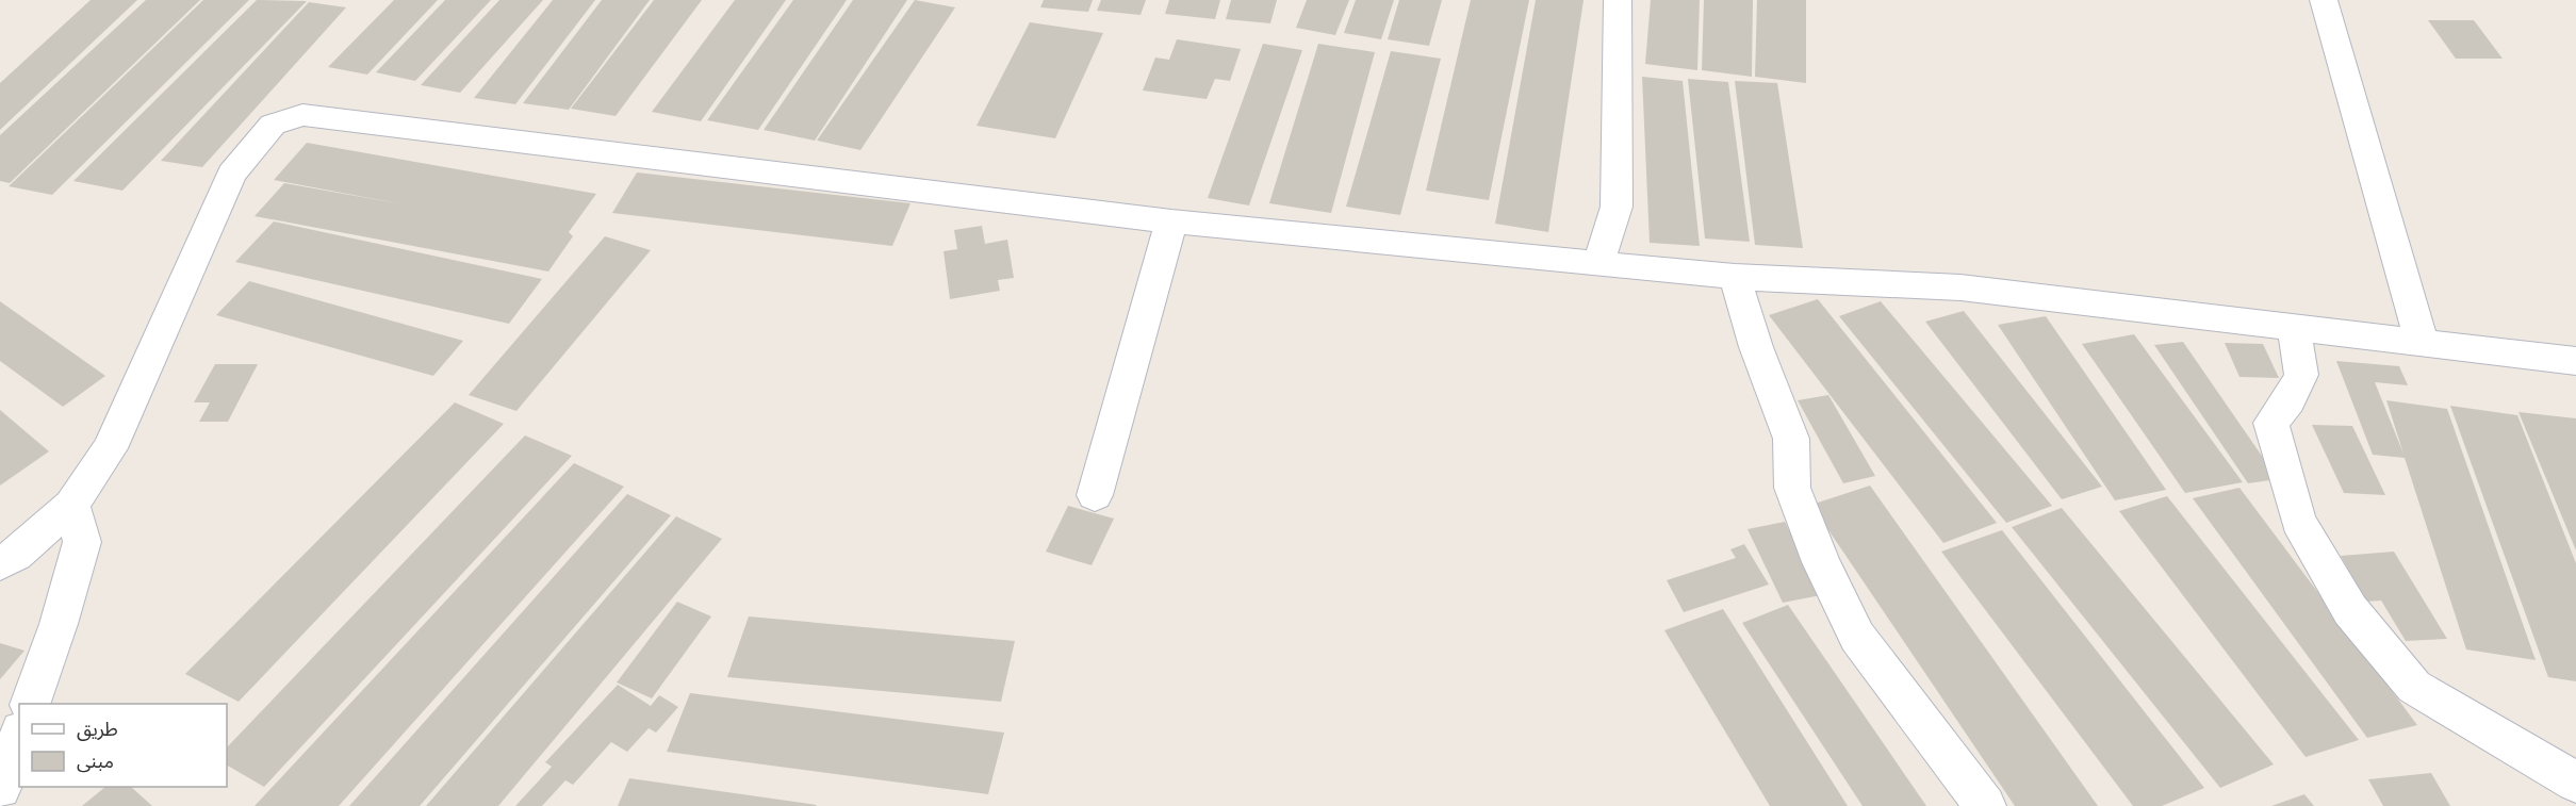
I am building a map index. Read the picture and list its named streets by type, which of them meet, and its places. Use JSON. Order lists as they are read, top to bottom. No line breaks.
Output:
{"legend":["طريق","مبنى"]}
